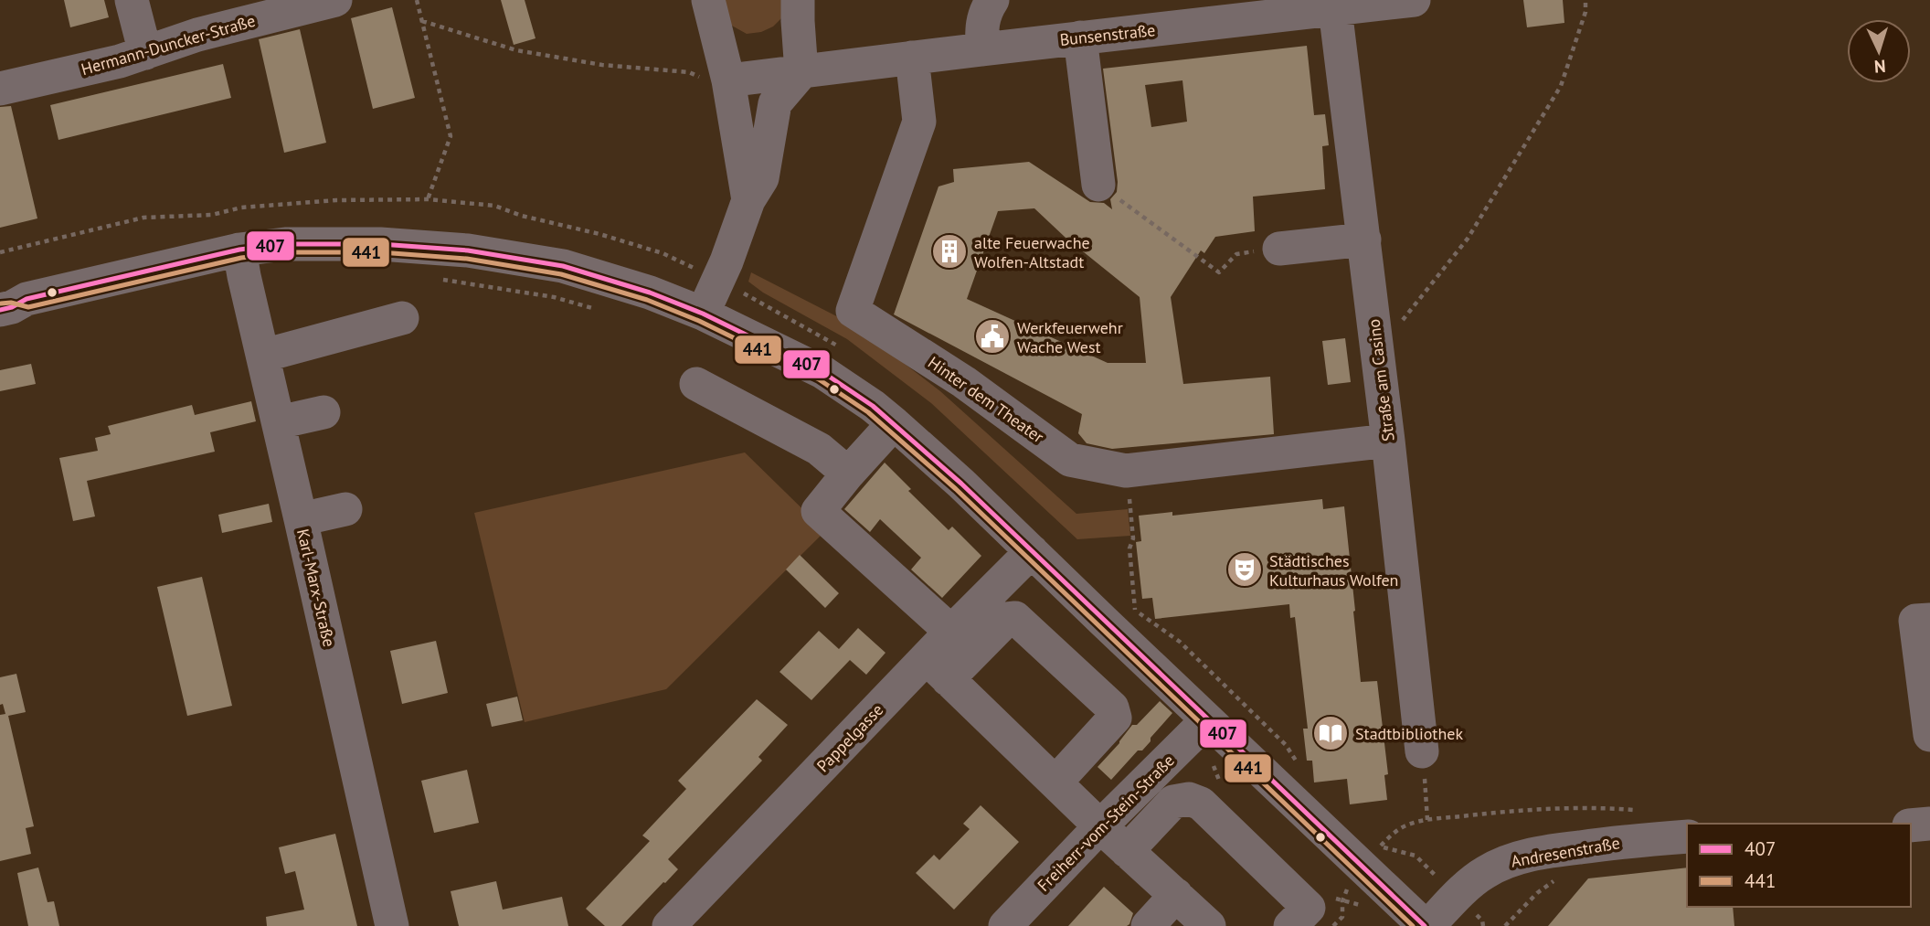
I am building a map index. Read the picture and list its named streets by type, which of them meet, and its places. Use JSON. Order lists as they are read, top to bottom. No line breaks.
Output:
{"streets":{"street":["Bunsenstraße","Hermann-Duncker-Straße","Straße am Casino","Hinter dem Theater","Karl-Marx-Straße","Pappelgasse","Freiherr-vom-Stein-Straße","Andresenstraße"]},"crossings":[["Bunsenstraße","Straße am Casino"],["Bunsenstraße","Hinter dem Theater"],["Straße am Casino","Hinter dem Theater"]],"places":{"building":["alte Feuerwache Wolfen-Altstadt"],"public building":["Werkfeuerwehr Wache West"],"theatre":["Städtisches Kulturhaus Wolfen"],"library":["Stadtbibliothek"]},"lines":["transit line 407","transit line 441"],"legend":["407","441"],"north":"bottom"}
